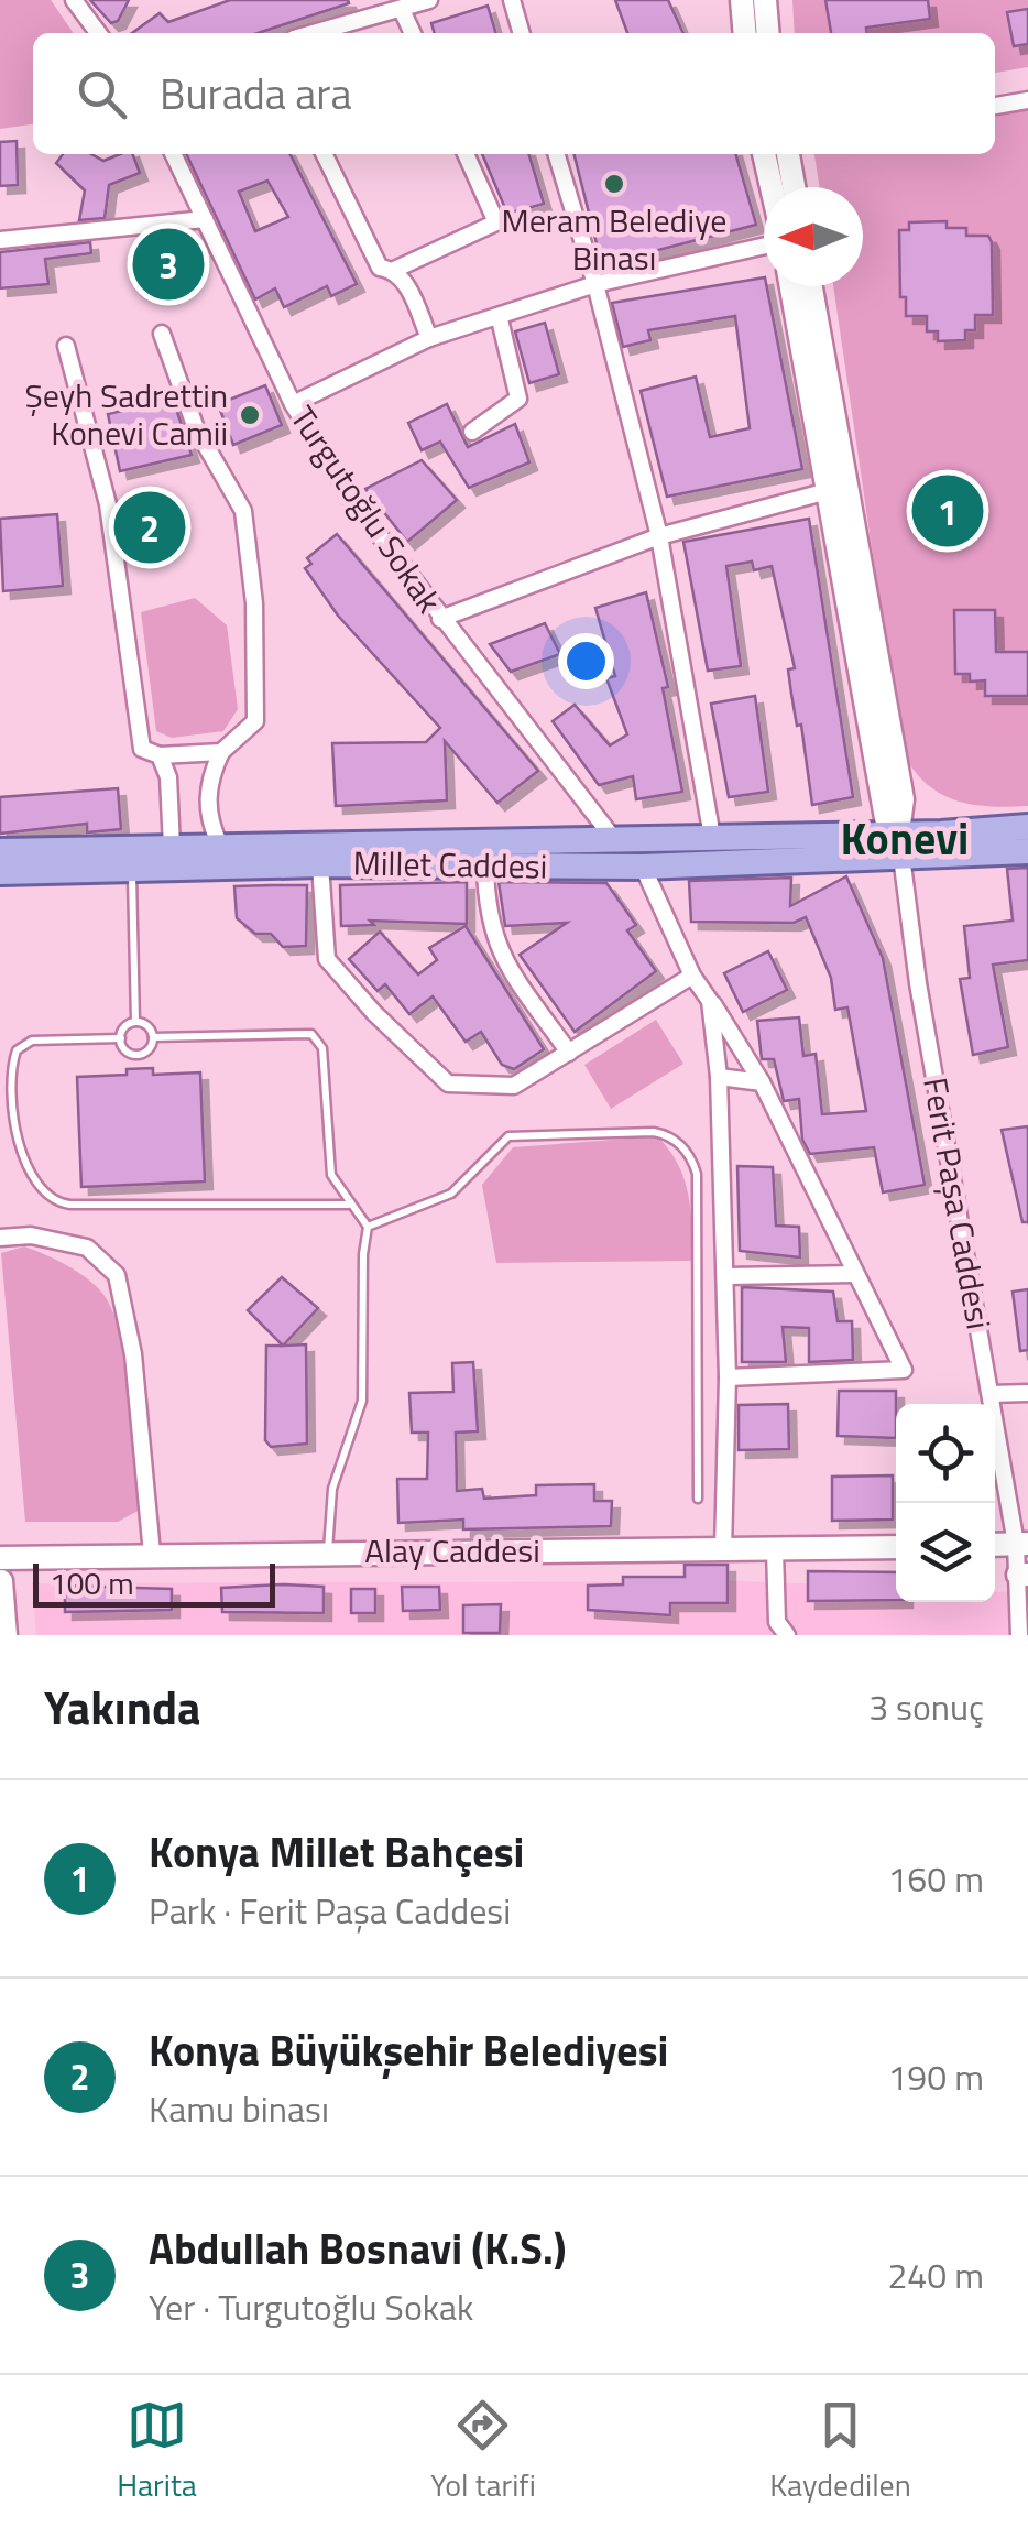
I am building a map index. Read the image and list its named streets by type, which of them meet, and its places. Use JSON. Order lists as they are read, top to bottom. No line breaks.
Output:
{"streets":{"main road":["Millet Caddesi","Ferit Paşa Caddesi","Alay Caddesi"],"street":["Turgutoğlu Sokak"]},"crossings":[["Turgutoğlu Sokak","Millet Caddesi"],["Millet Caddesi","Ferit Paşa Caddesi"]],"districts":["Konevi"],"places":["Meram Belediye Binası","Şeyh Sadrettin Konevi Camii"],"scale_bar":"100 m","north":"left","page":{"search":"Burada ara","pins":["3","1","2"],"scale":"100 m","heading":["Yakında","3 sonuç"],"list":[{"mark":"1","name":"Konya Millet Bahçesi","note":"Park · Ferit Paşa Caddesi","value":"160 m"},{"mark":"2","name":"Konya Büyükşehir Belediyesi","note":"Kamu binası","value":"190 m"},{"mark":"3","name":"Abdullah Bosnavi (K.S.)","note":"Yer · Turgutoğlu Sokak","value":"240 m"}],"nav":["Harita","Yol tarifi","Kaydedilen"]}}
